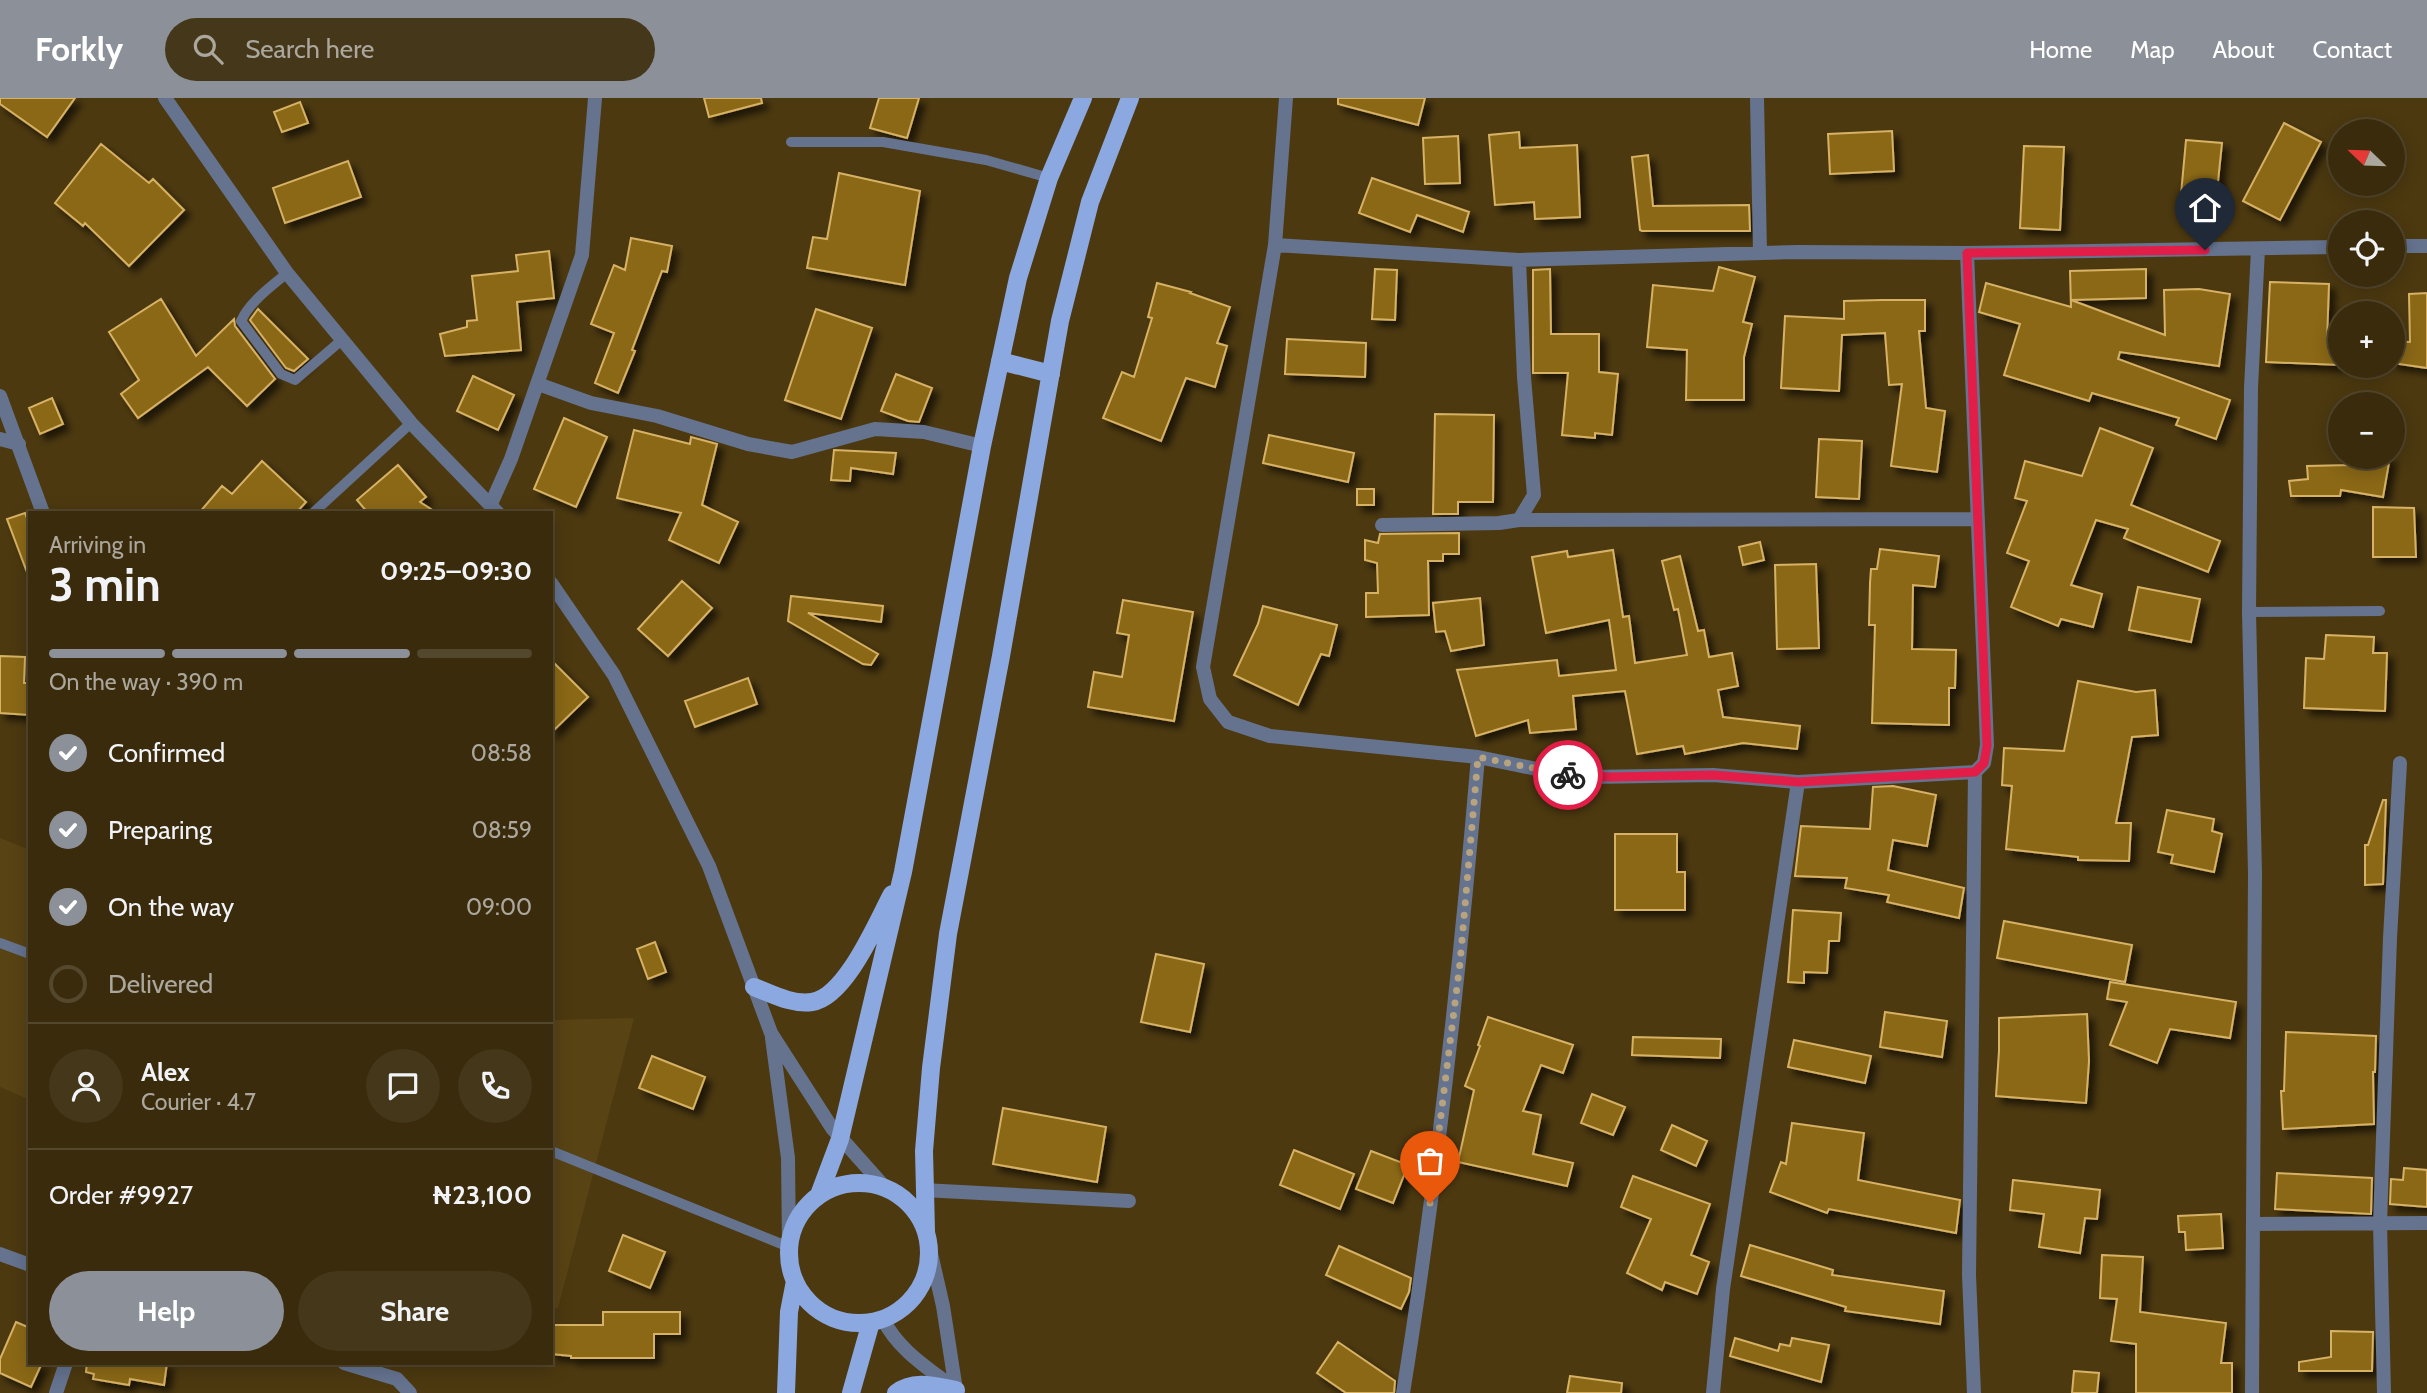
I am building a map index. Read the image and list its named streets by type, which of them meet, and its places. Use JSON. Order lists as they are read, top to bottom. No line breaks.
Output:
{"north":"top left","page":{"header":"Forkly","search":"Search here","nav":["Home","Map","About","Contact"],"map_buttons":["+","−"],"heading":["3 min","Arriving in","09:25–09:30"],"panel":["Alex","Courier · 4.7","Order #9927","₦23,100"],"bar":"On the way · 390 m","list":[["Confirmed","08:58"],["Preparing","08:59"],["On the way","09:00"],"Delivered"],"buttons":["Help","Share"]}}
